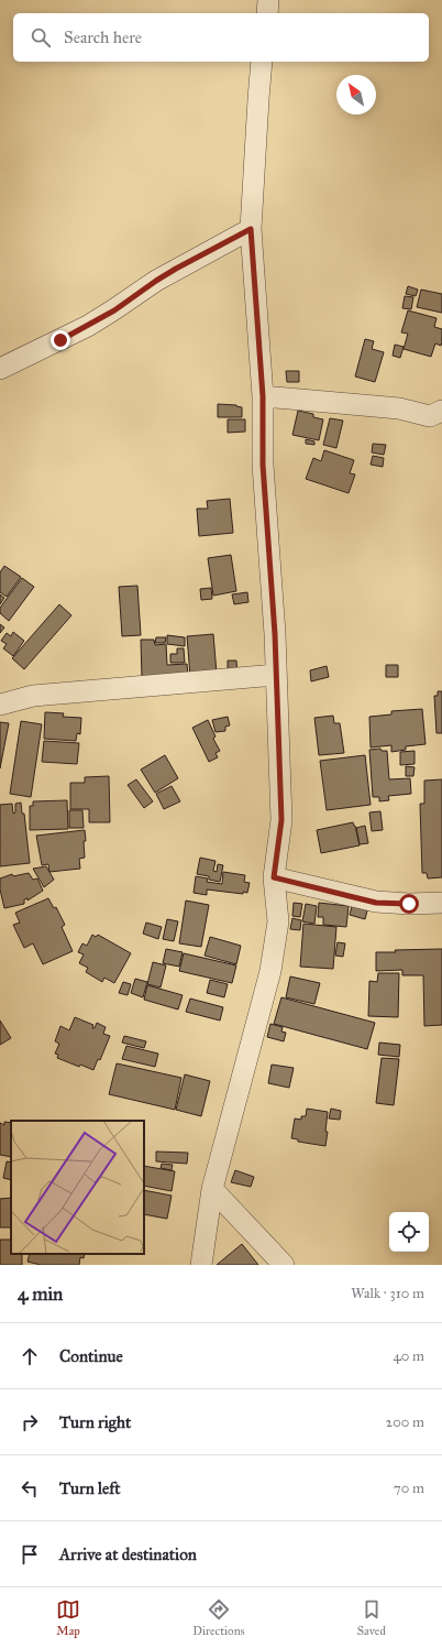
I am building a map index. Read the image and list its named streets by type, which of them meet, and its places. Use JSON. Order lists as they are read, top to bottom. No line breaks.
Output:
{"north":"top left","page":{"search":"Search here","heading":["4 min","Walk · 310 m"],"list":[["Continue","40 m"],["Turn right","200 m"],["Turn left","70 m"],"Arrive at destination"],"nav":["Map","Directions","Saved"]}}
